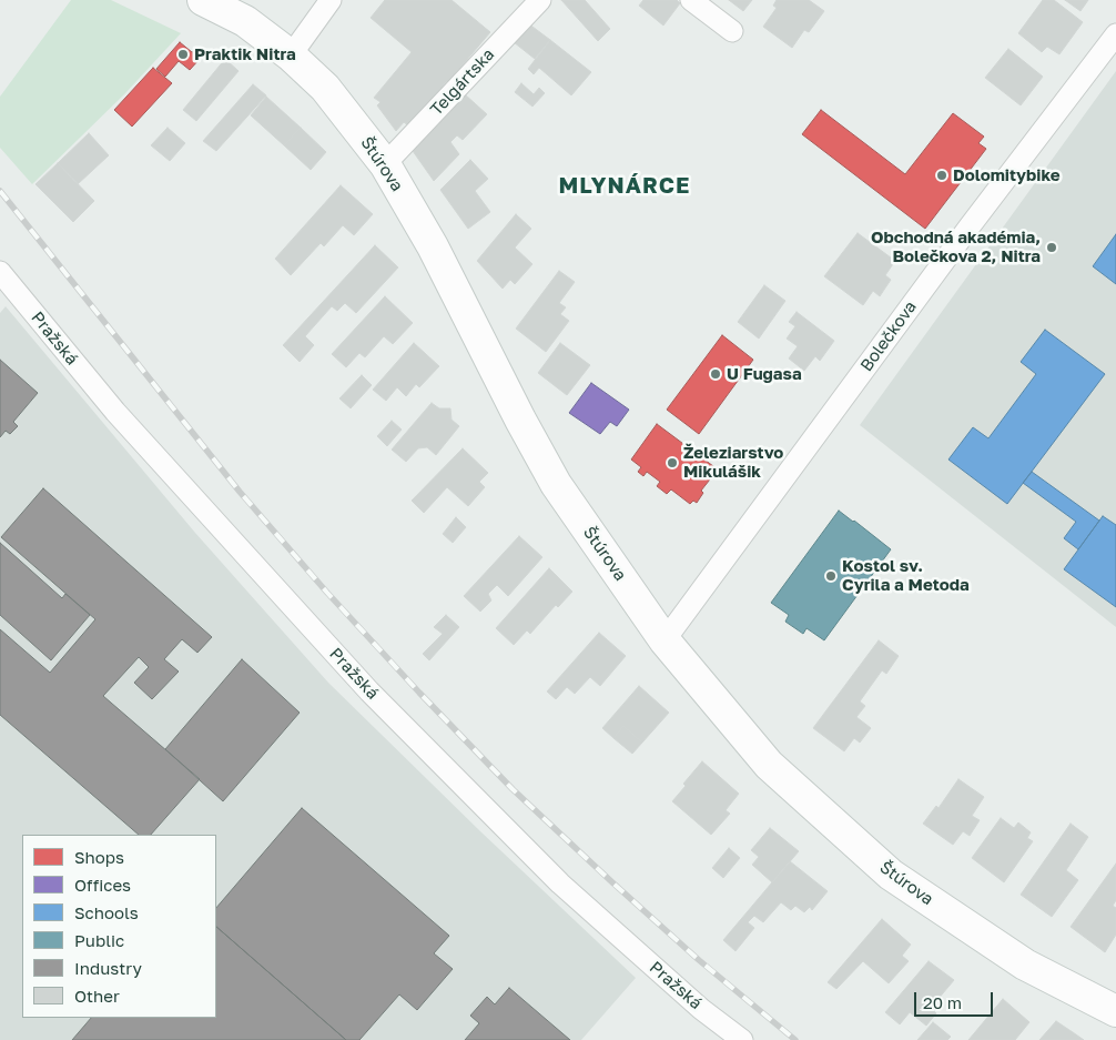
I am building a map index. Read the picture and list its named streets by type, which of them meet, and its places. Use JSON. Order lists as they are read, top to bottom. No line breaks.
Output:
{"streets":{"street":["Telgártska","Štúrova","Bolečkova","Pražská"]},"crossings":[["Telgártska","Štúrova"],["Štúrova","Bolečkova"]],"districts":["MLYNÁRCE"],"places":["Praktik Nitra","Dolomitybike","Obchodná akadémia, Bolečkova 2, Nitra","U Fugasa","Železiarstvo Mikulášik","Kostol sv. Cyrila a Metoda"],"legend":["Shops","Offices","Schools","Public","Industry","Other"],"scale_bar":"20 m"}
